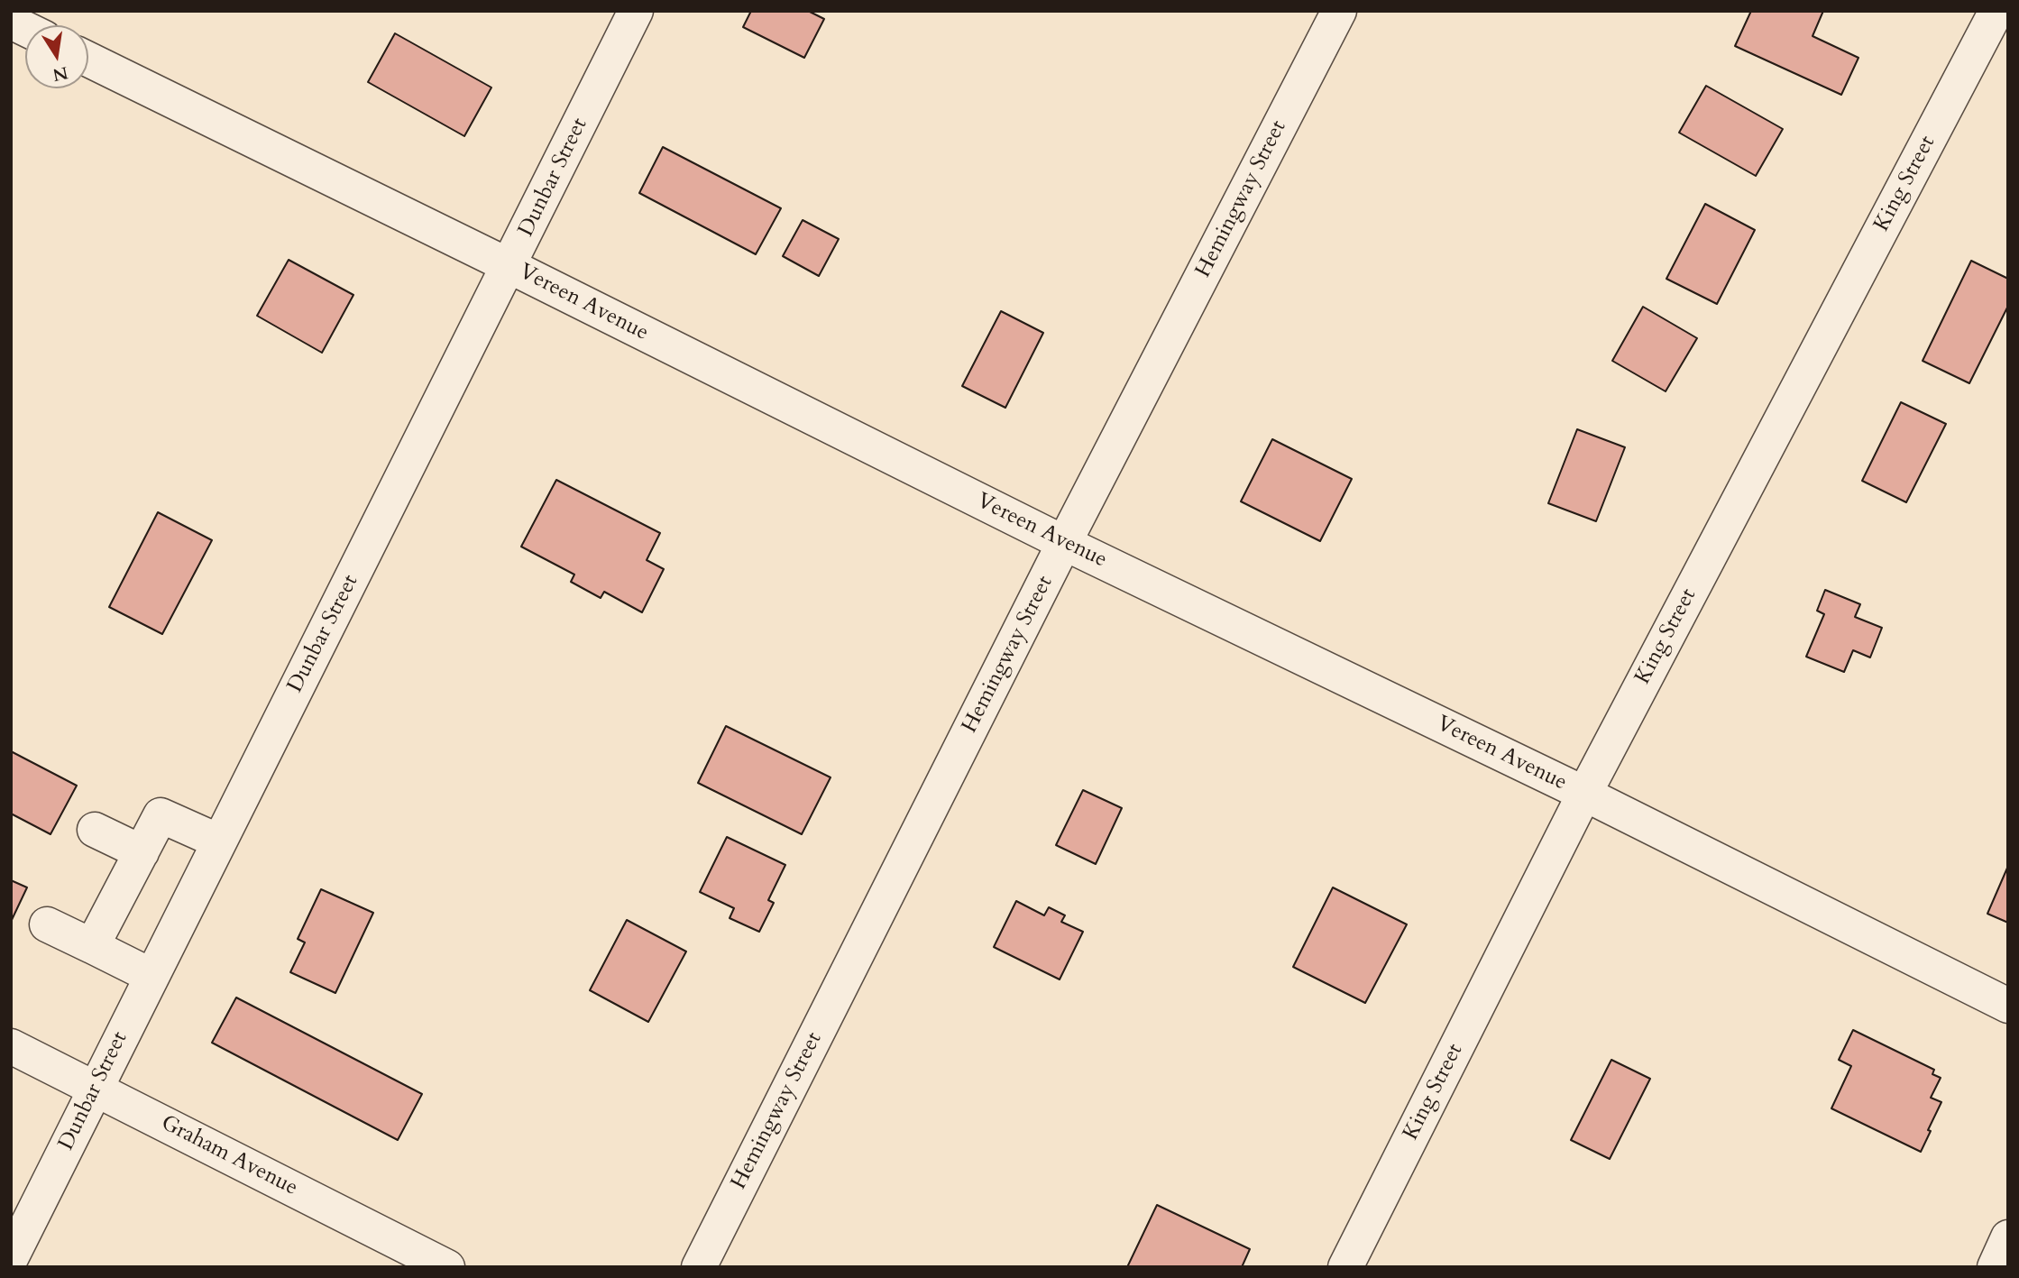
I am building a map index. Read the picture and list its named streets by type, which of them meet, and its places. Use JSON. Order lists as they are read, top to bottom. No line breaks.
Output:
{"streets":{"street":["Dunbar Street","King Street","Hemingway Street","Vereen Avenue","Graham Avenue"]},"crossings":[["Dunbar Street","Vereen Avenue"],["Dunbar Street","Graham Avenue"],["King Street","Vereen Avenue"],["Hemingway Street","Vereen Avenue"]],"north":"bottom"}
